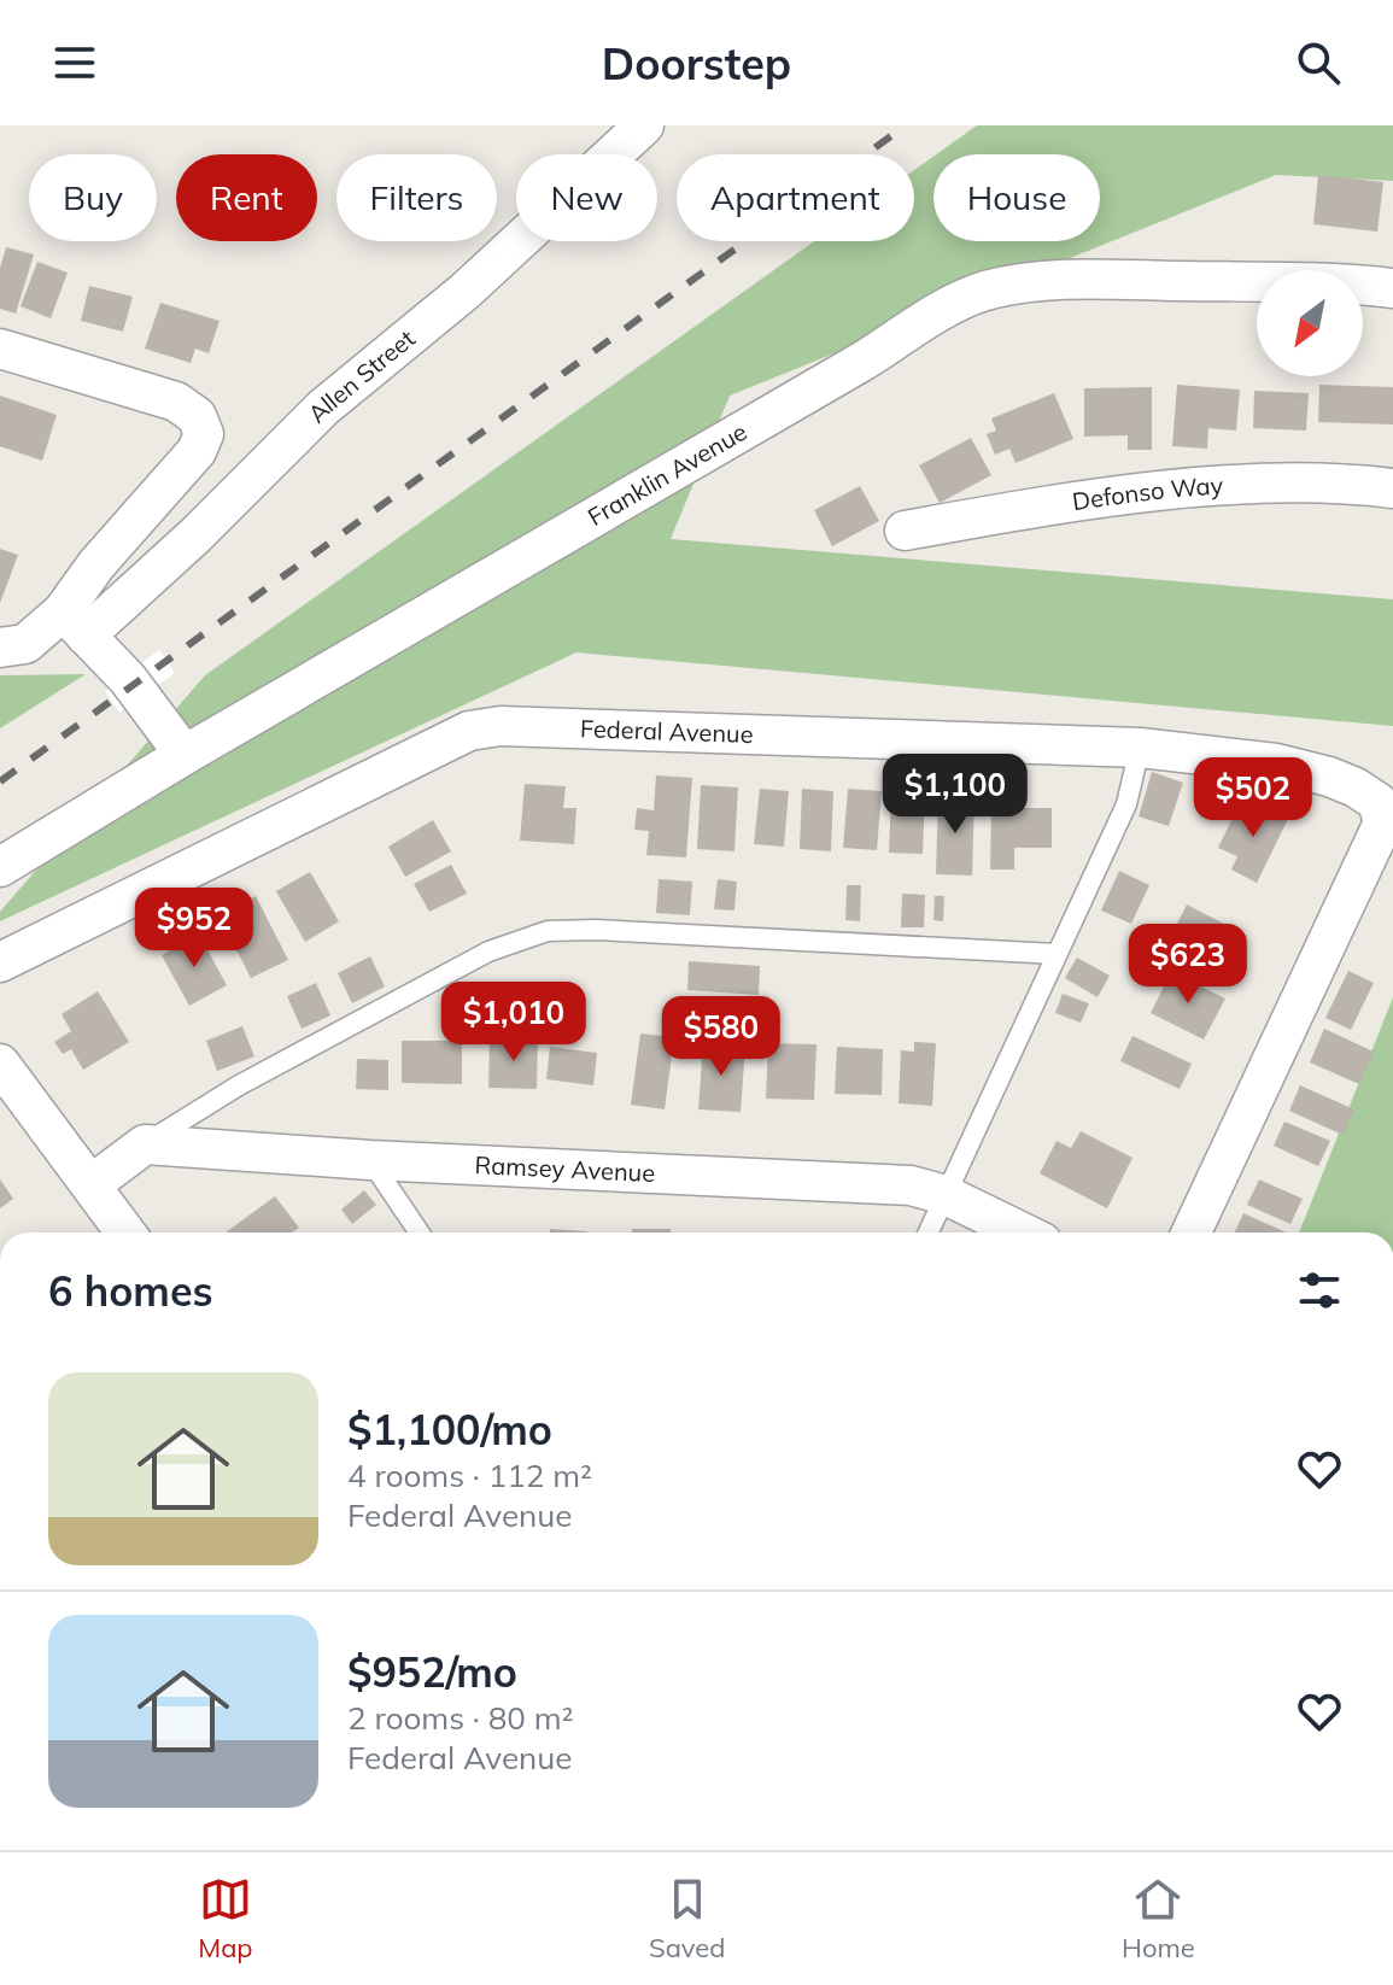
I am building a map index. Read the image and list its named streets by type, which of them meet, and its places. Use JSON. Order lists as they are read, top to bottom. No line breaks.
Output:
{"streets":{"street":["Allen Street","Franklin Avenue","Defonso Way","Federal Avenue","Ramsey Avenue"]},"north":"bottom left","page":{"header":"Doorstep","chip":["Buy","Rent","Filters","New","Apartment","House"],"price":["$1,100","$502","$952","$623","$1,010","$580"],"heading":"6 homes","list":[{"name":"$1,100/mo","note":"4 rooms · 112 m² · Federal Avenue"},{"name":"$952/mo","note":"2 rooms · 80 m² · Federal Avenue"}],"tabs":["Map","Saved","Home"]}}
